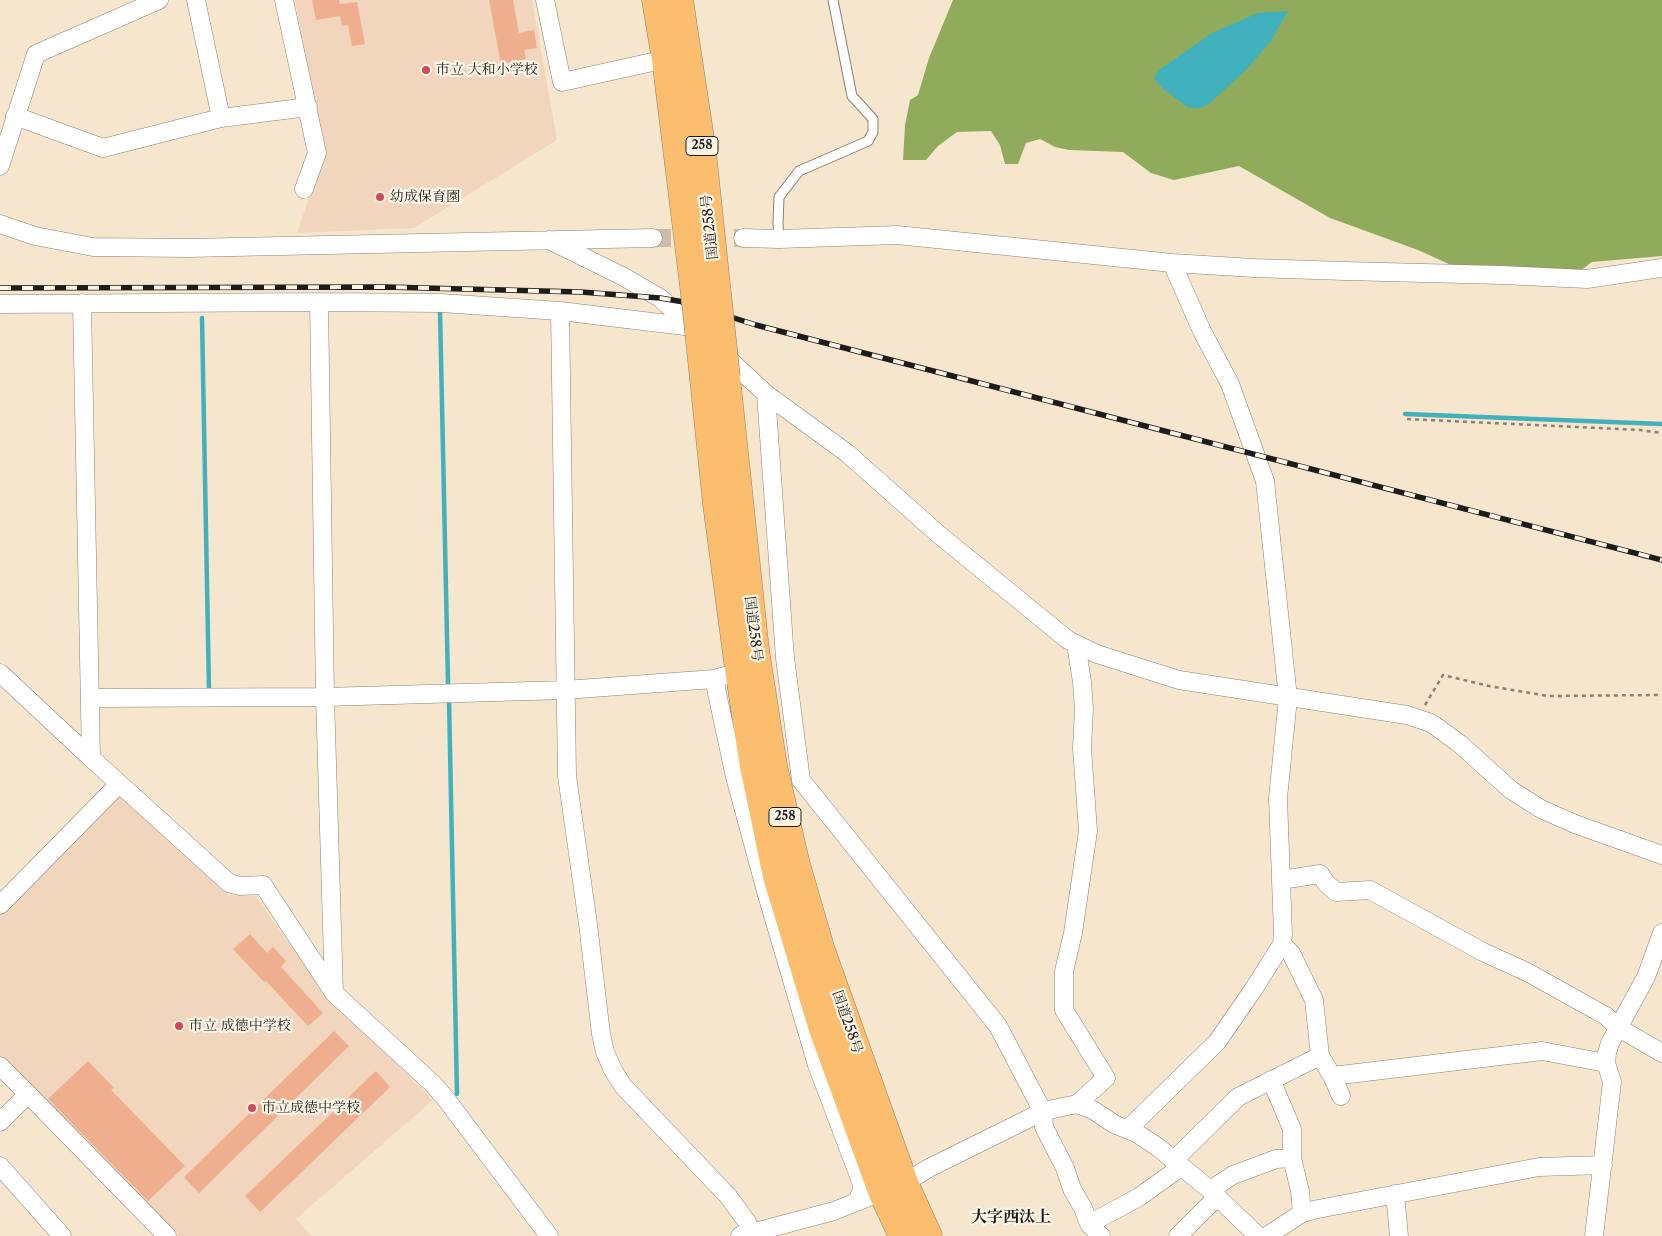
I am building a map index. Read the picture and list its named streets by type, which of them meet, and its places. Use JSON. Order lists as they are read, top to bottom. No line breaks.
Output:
{"streets":{"highway":["258","国道258号"]},"districts":["大字西汰上"],"places":["市立 大和小学校","幼成保育園","市立 成徳中学校","市立成徳中学校"]}
